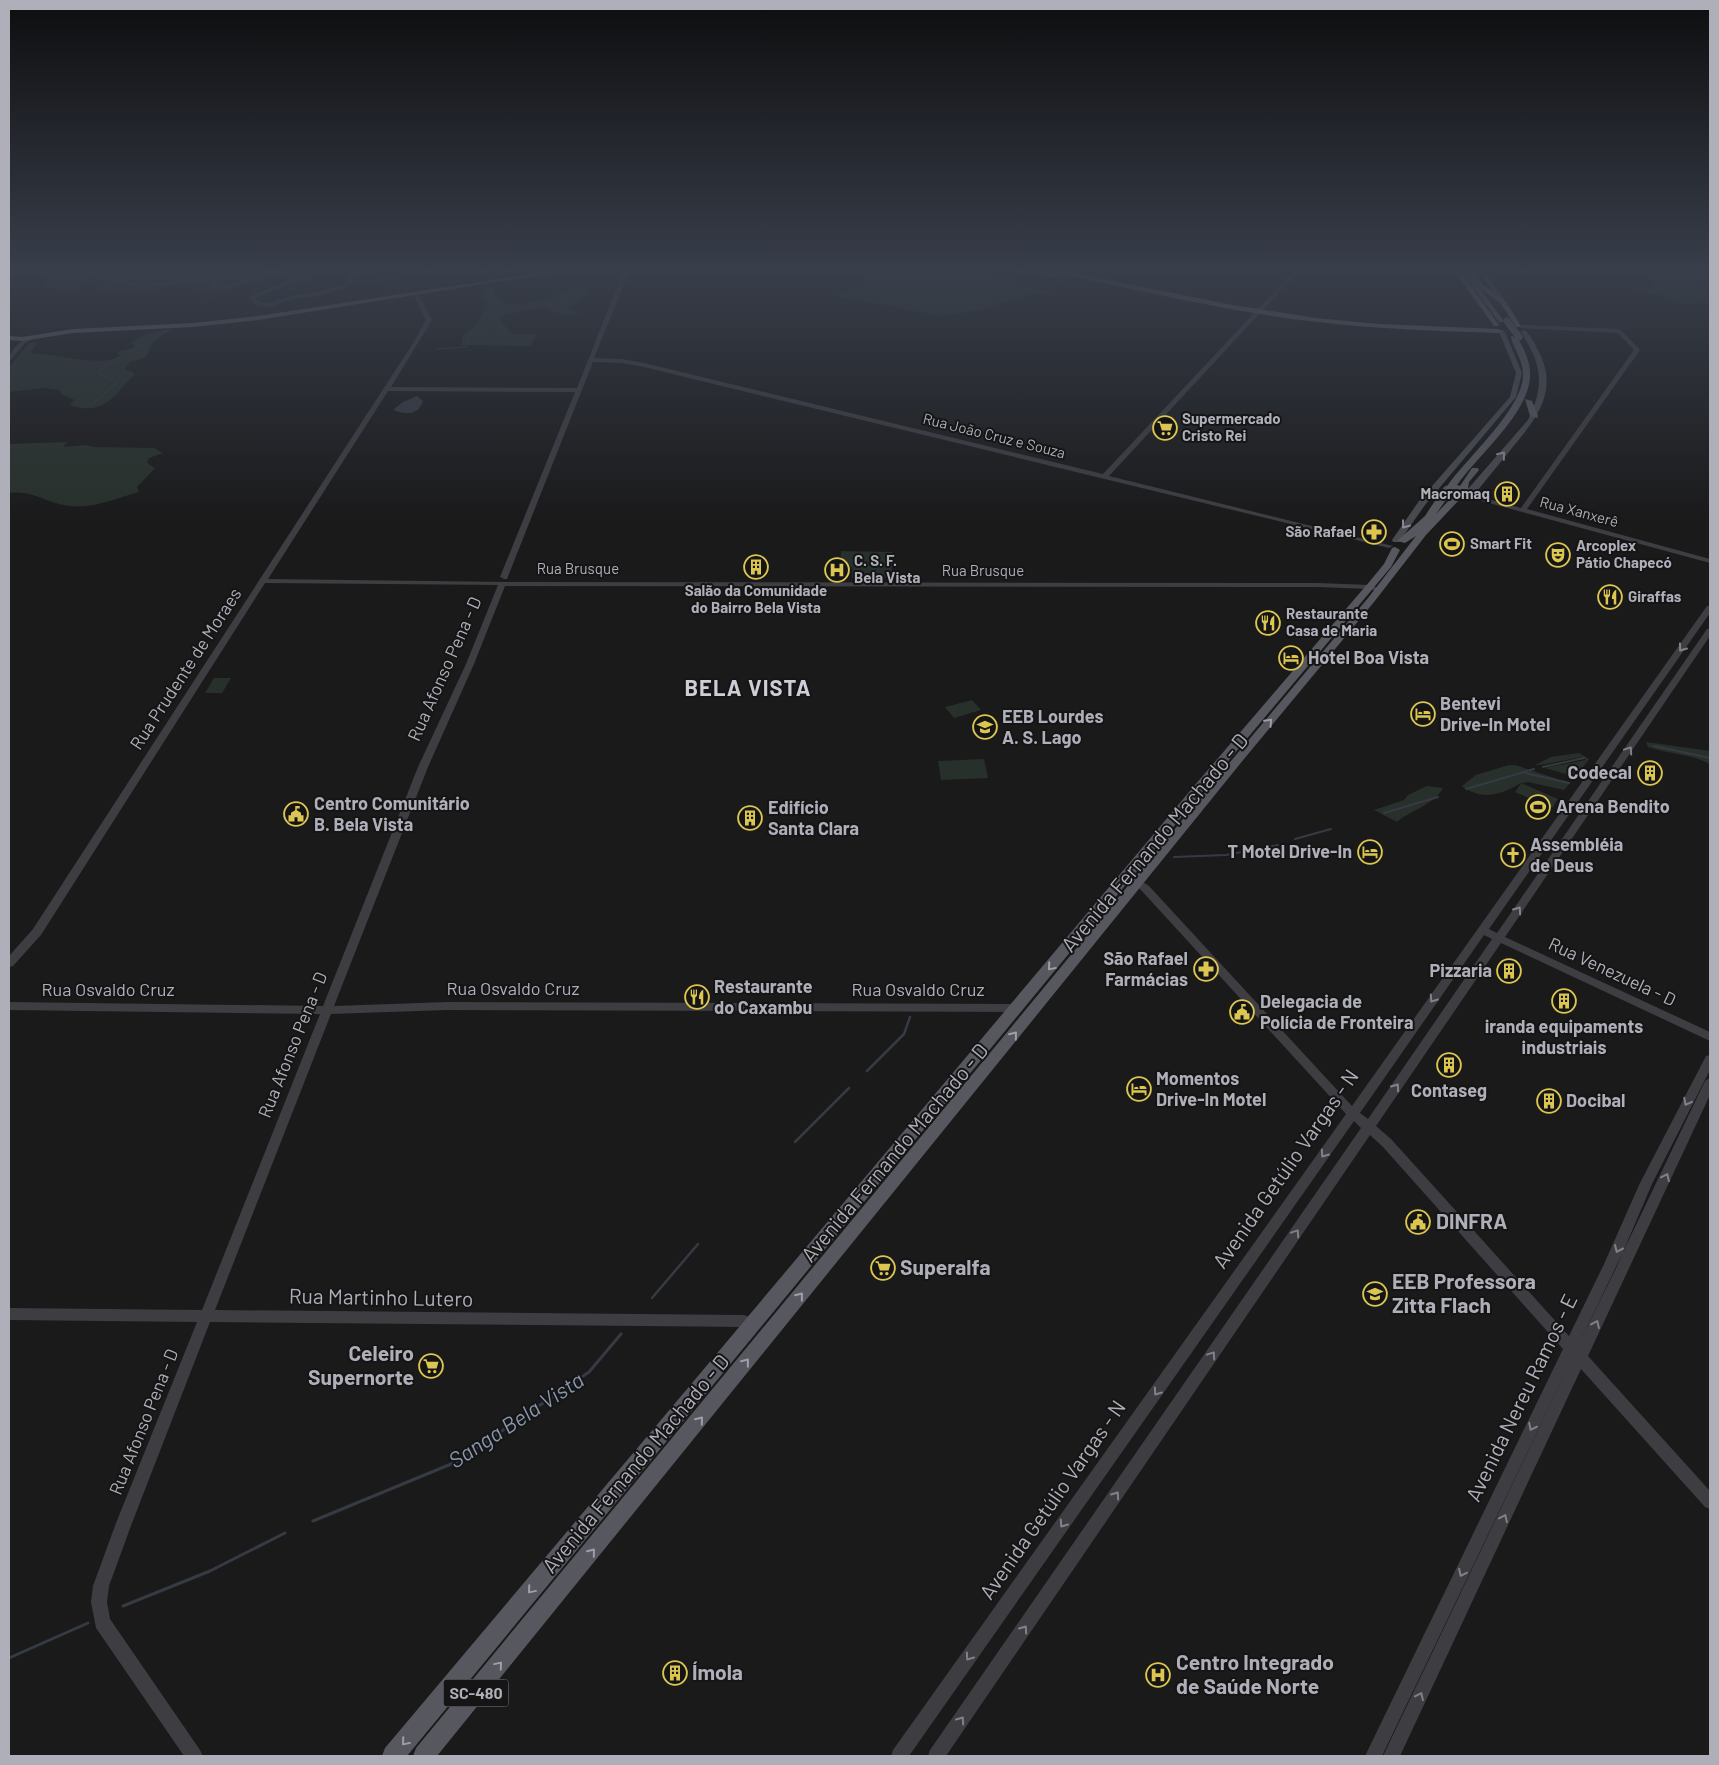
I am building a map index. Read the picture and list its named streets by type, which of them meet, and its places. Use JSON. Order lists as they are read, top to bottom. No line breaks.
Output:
{"streets":{"main road":["Avenida Fernando Machado - D","SC-480"],"street":["Rua João Cruz e Souza","Rua Xanxerê","Rua Brusque","Rua Prudente de Moraes","Rua Afonso Pena - D","Rua Venezuela - D","Rua Osvaldo Cruz","Avenida Getúlio Vargas - N","Rua Martinho Lutero","Avenida Nereu Ramos - E"]},"crossings":[["Rua João Cruz e Souza","Rua Afonso Pena - D"],["Rua João Cruz e Souza","Avenida Fernando Machado - D"],["Rua Xanxerê","Avenida Fernando Machado - D"],["Rua Brusque","Rua Prudente de Moraes"],["Rua Brusque","Rua Afonso Pena - D"],["Rua Brusque","Avenida Fernando Machado - D"],["Rua Afonso Pena - D","Rua Osvaldo Cruz"],["Rua Afonso Pena - D","Rua Martinho Lutero"],["Avenida Fernando Machado - D","Rua Osvaldo Cruz"],["Avenida Fernando Machado - D","Rua Martinho Lutero"],["Rua Venezuela - D","Avenida Getúlio Vargas - N"]],"districts":["BELA VISTA"],"water":["Sanga Bela Vista"],"places":{"supermarket":["Supermercado Cristo Rei","Superalfa","Celeiro Supernorte"],"building":["Macromaq","Salão da Comunidade do Bairro Bela Vista","Codecal","Edifício Santa Clara","Pizzaria","iranda equipaments industriais","Contaseg","Docibal","Ímola"],"pharmacy":["São Rafael","São Rafael Farmácias"],"sports":["Smart Fit","Arena Bendito"],"theatre":["Arcoplex Pátio Chapecó"],"hospital":["C. S. F. Bela Vista","Centro Integrado de Saúde Norte"],"restaurant":["Giraffas","Restaurante Casa de Maria","Restaurante do Caxambu"],"hotel":["Hotel Boa Vista","Bentevi Drive-In Motel","T Motel Drive-In","Momentos Drive-In Motel"],"school or university":["EEB Lourdes A. S. Lago","EEB Professora Zitta Flach"],"public building":["Centro Comunitário B. Bela Vista","Delegacia de Polícia de Fronteira","DINFRA"],"church":["Assembléia de Deus"]}}
